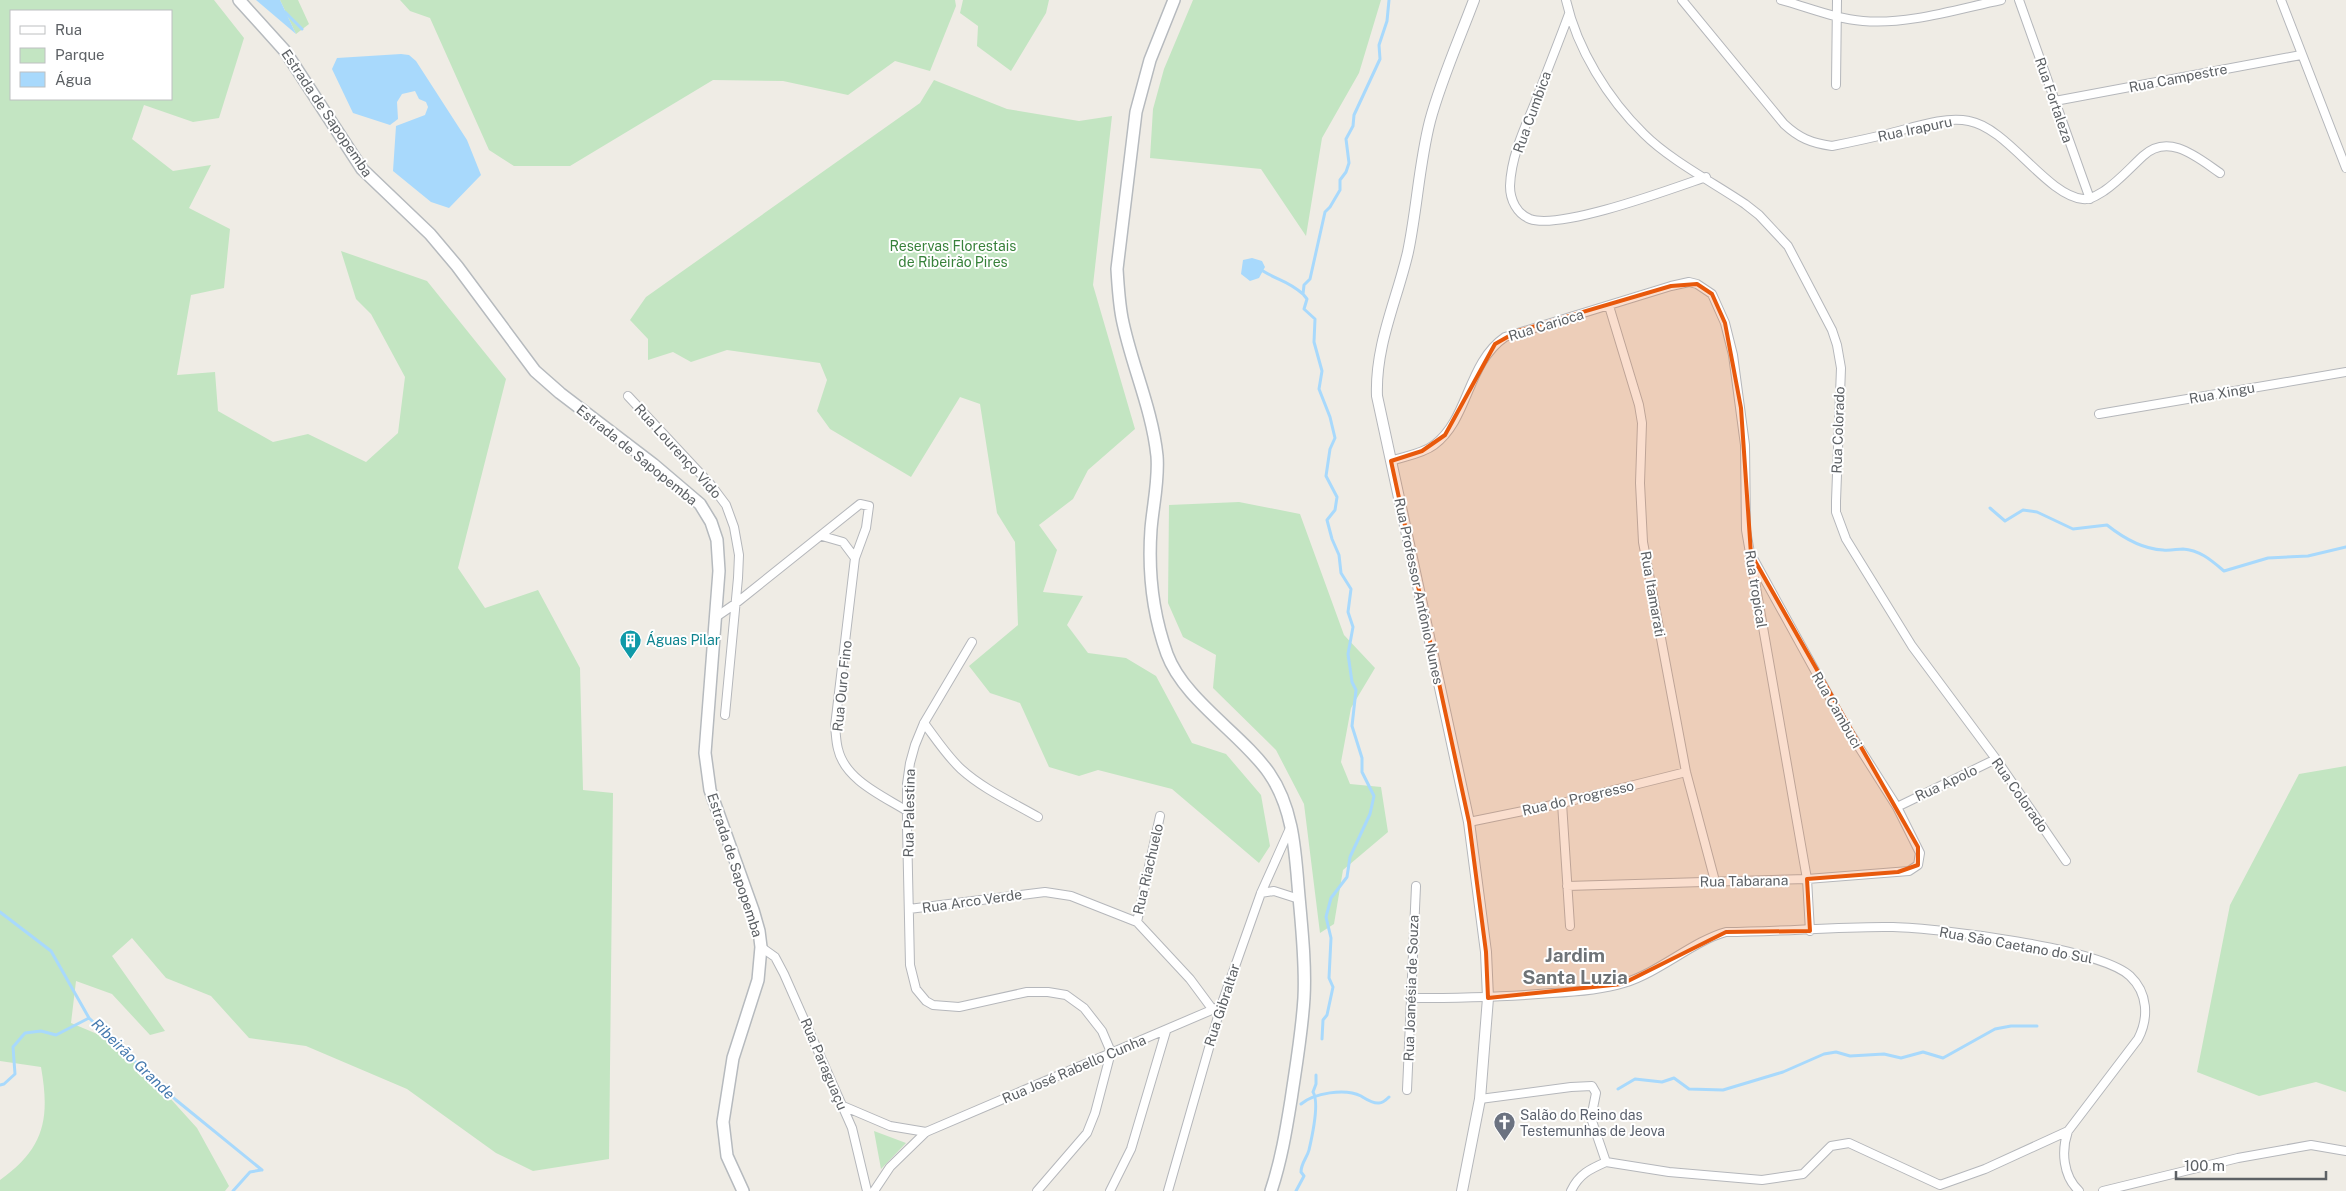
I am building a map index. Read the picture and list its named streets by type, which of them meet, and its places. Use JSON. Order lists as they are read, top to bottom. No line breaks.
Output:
{"streets":{"main road":["Estrada de Sapopemba"],"street":["Rua Campestre","Rua Fortaleza","Rua Cumbica","Rua Irapuru","Rua Carioca","Rua Xingu","Rua Colorado","Rua Lourenço Vido","Rua tropical","Rua Professor Antônio Nunes","Rua Itamarati","Rua Ouro Fino","Rua Cambuci","Rua Apolo","Rua do Progresso","Rua Palestina","Rua Riachuelo","Rua Tabarana","Rua Arco Verde","Rua São Caetano do Sul","Rua Joanésia de Souza","Rua Gibraltar","Rua Paraguaçu","Rua José Rabello Cunha"]},"crossings":[["Rua Campestre","Rua Fortaleza"],["Rua Fortaleza","Rua Irapuru"],["Rua Cumbica","Rua Colorado"],["Estrada de Sapopemba","Rua Ouro Fino"],["Estrada de Sapopemba","Rua Paraguaçu"],["Rua Carioca","Rua tropical"],["Rua Carioca","Rua Professor Antônio Nunes"],["Rua Carioca","Rua Itamarati"],["Rua Colorado","Rua Apolo"],["Rua Lourenço Vido","Rua Ouro Fino"],["Rua tropical","Rua Cambuci"],["Rua tropical","Rua Tabarana"],["Rua tropical","Rua São Caetano do Sul"],["Rua Professor Antônio Nunes","Rua do Progresso"],["Rua Professor Antônio Nunes","Rua São Caetano do Sul"],["Rua Itamarati","Rua do Progresso"],["Rua Itamarati","Rua Tabarana"],["Rua Ouro Fino","Rua Palestina"],["Rua Cambuci","Rua Apolo"],["Rua Cambuci","Rua Tabarana"],["Rua Palestina","Rua Arco Verde"],["Rua Riachuelo","Rua Arco Verde"],["Rua Arco Verde","Rua Gibraltar"],["Rua Arco Verde","Rua José Rabello Cunha"],["Rua São Caetano do Sul","Rua Joanésia de Souza"],["Rua Gibraltar","Rua José Rabello Cunha"]],"districts":["Jardim Santa Luzia"],"water":["Ribeirão Grande"],"parks":["Reservas Florestais de Ribeirão Pires"],"places":{"building":["Águas Pilar"],"church":["Salão do Reino das Testemunhas de Jeova"]},"legend":["Rua","Parque","Água"],"scale_bar":"100 m"}
